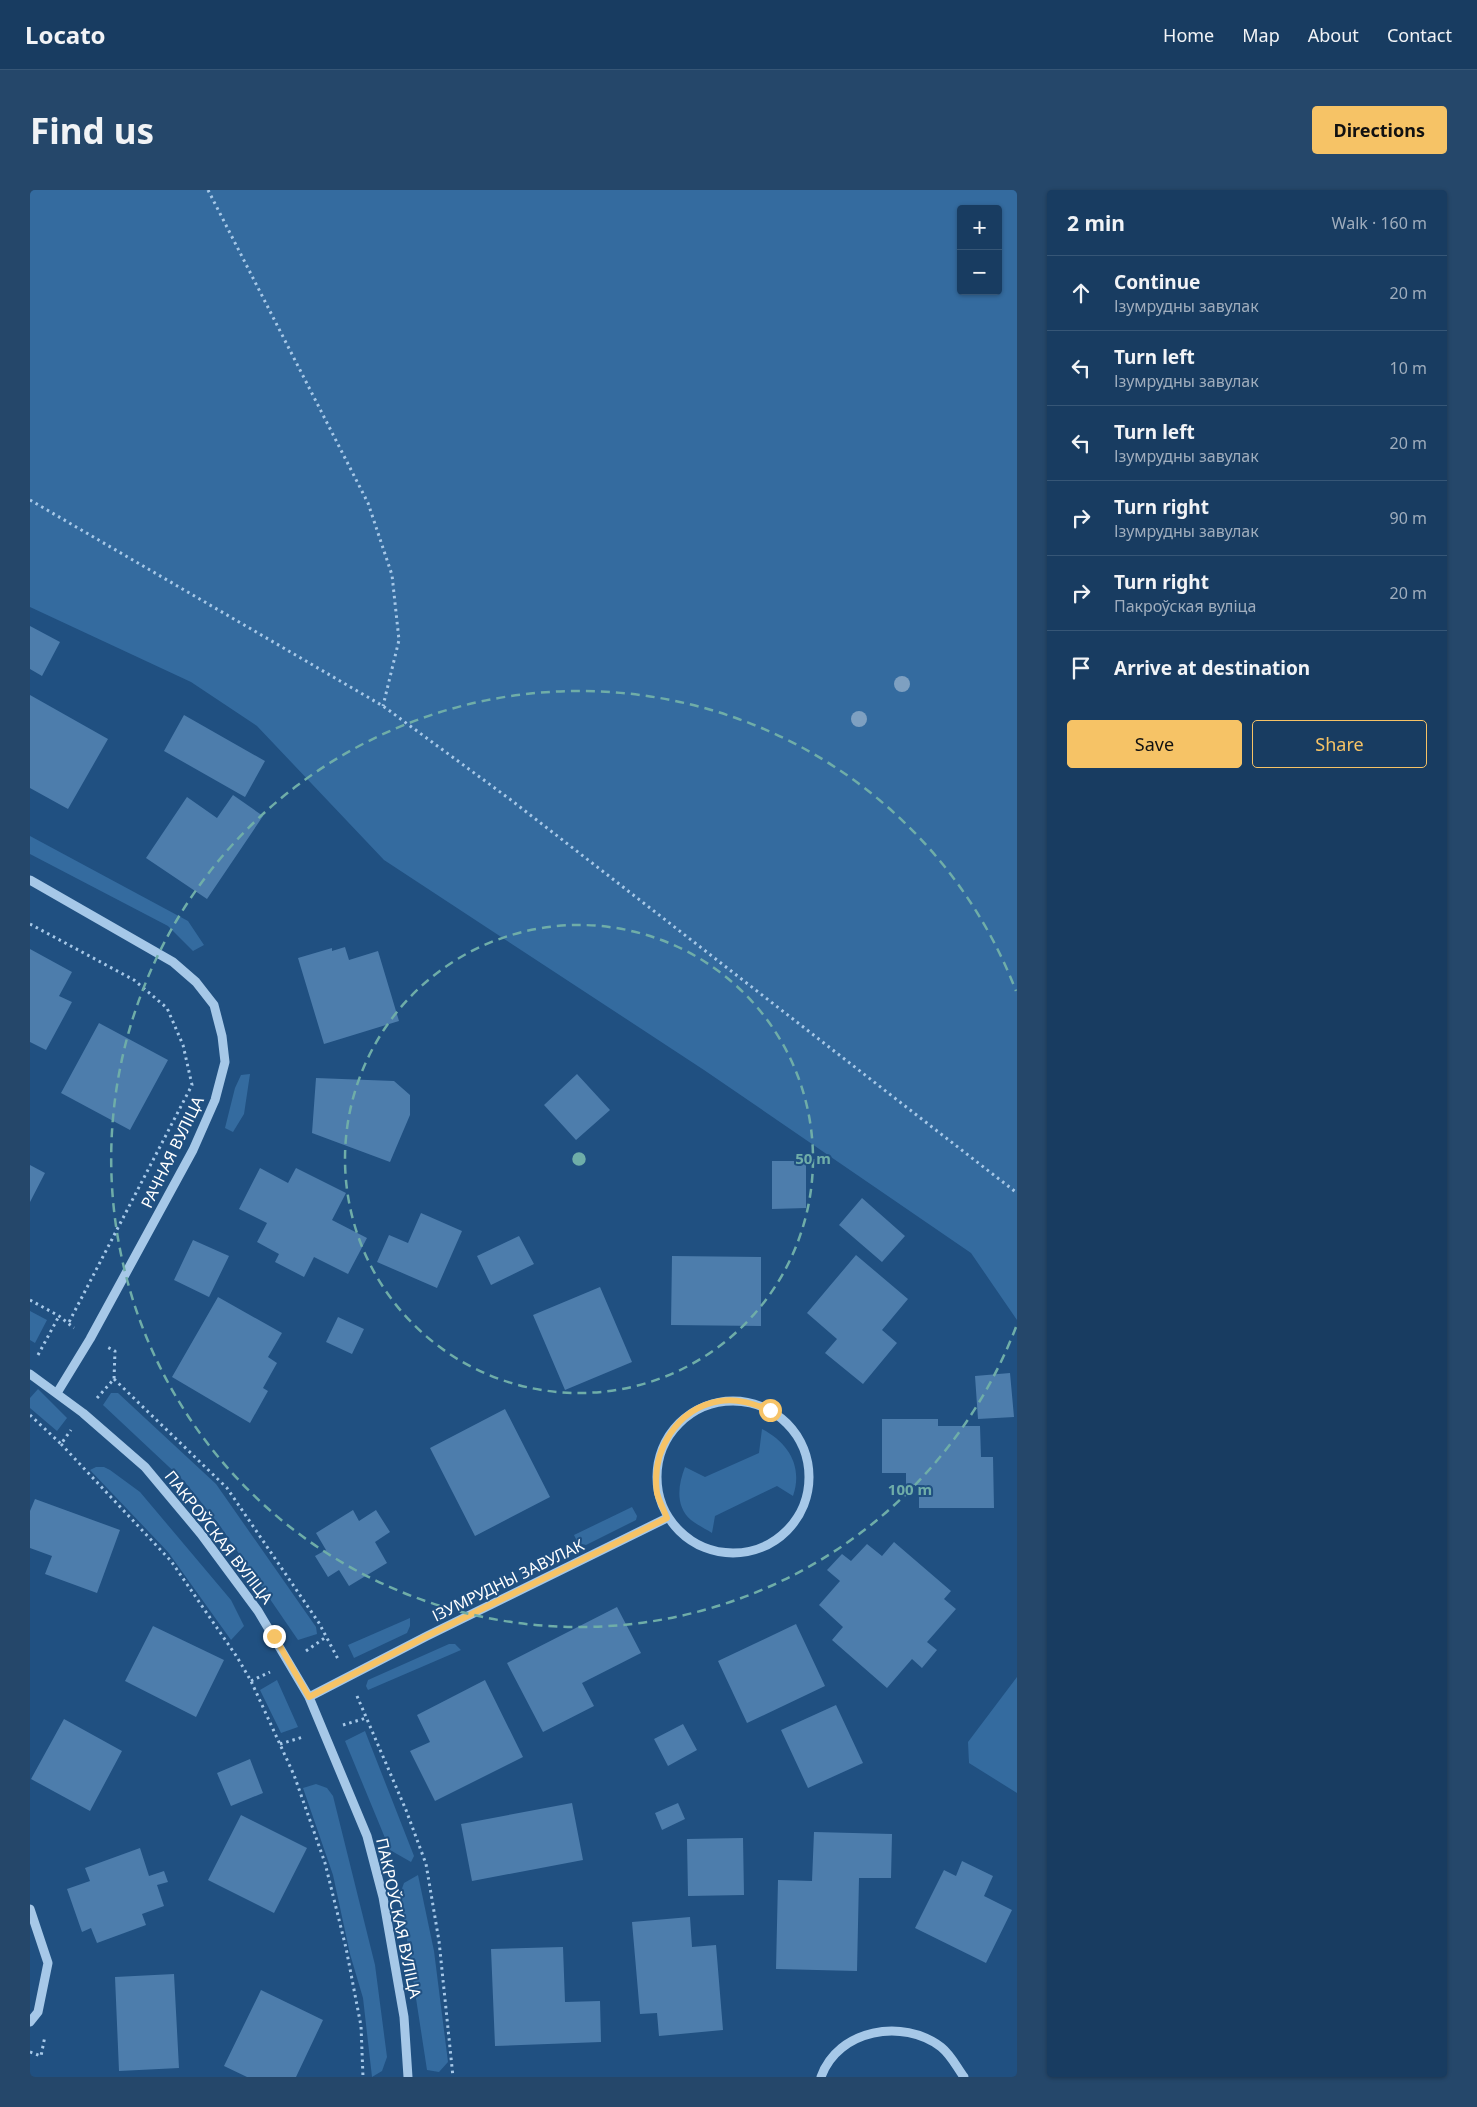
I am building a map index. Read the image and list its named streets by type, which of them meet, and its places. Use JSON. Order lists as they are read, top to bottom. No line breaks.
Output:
{"streets":{"street":["РАЧНАЯ ВУЛІЦА","ПАКРОЎСКАЯ ВУЛІЦА","ІЗУМРУДНЫ ЗАВУЛАК"]},"crossings":[["РАЧНАЯ ВУЛІЦА","ПАКРОЎСКАЯ ВУЛІЦА"],["ПАКРОЎСКАЯ ВУЛІЦА","ІЗУМРУДНЫ ЗАВУЛАК"]],"page":{"header":"Locato","nav":["Home","Map","About","Contact"],"buttons":["Directions",["Save","Share"]],"title":"Find us","heading":["2 min","Walk · 160 m"],"map_buttons":["+","−"],"list":[["Continue","Ізумрудны завулак","20 m"],["Turn left","Ізумрудны завулак","10 m"],["Turn left","Ізумрудны завулак","20 m"],["Turn right","Ізумрудны завулак","90 m"],["Turn right","Пакроўская вуліца","20 m"],"Arrive at destination"]},"rings":["50 m","100 m"]}
